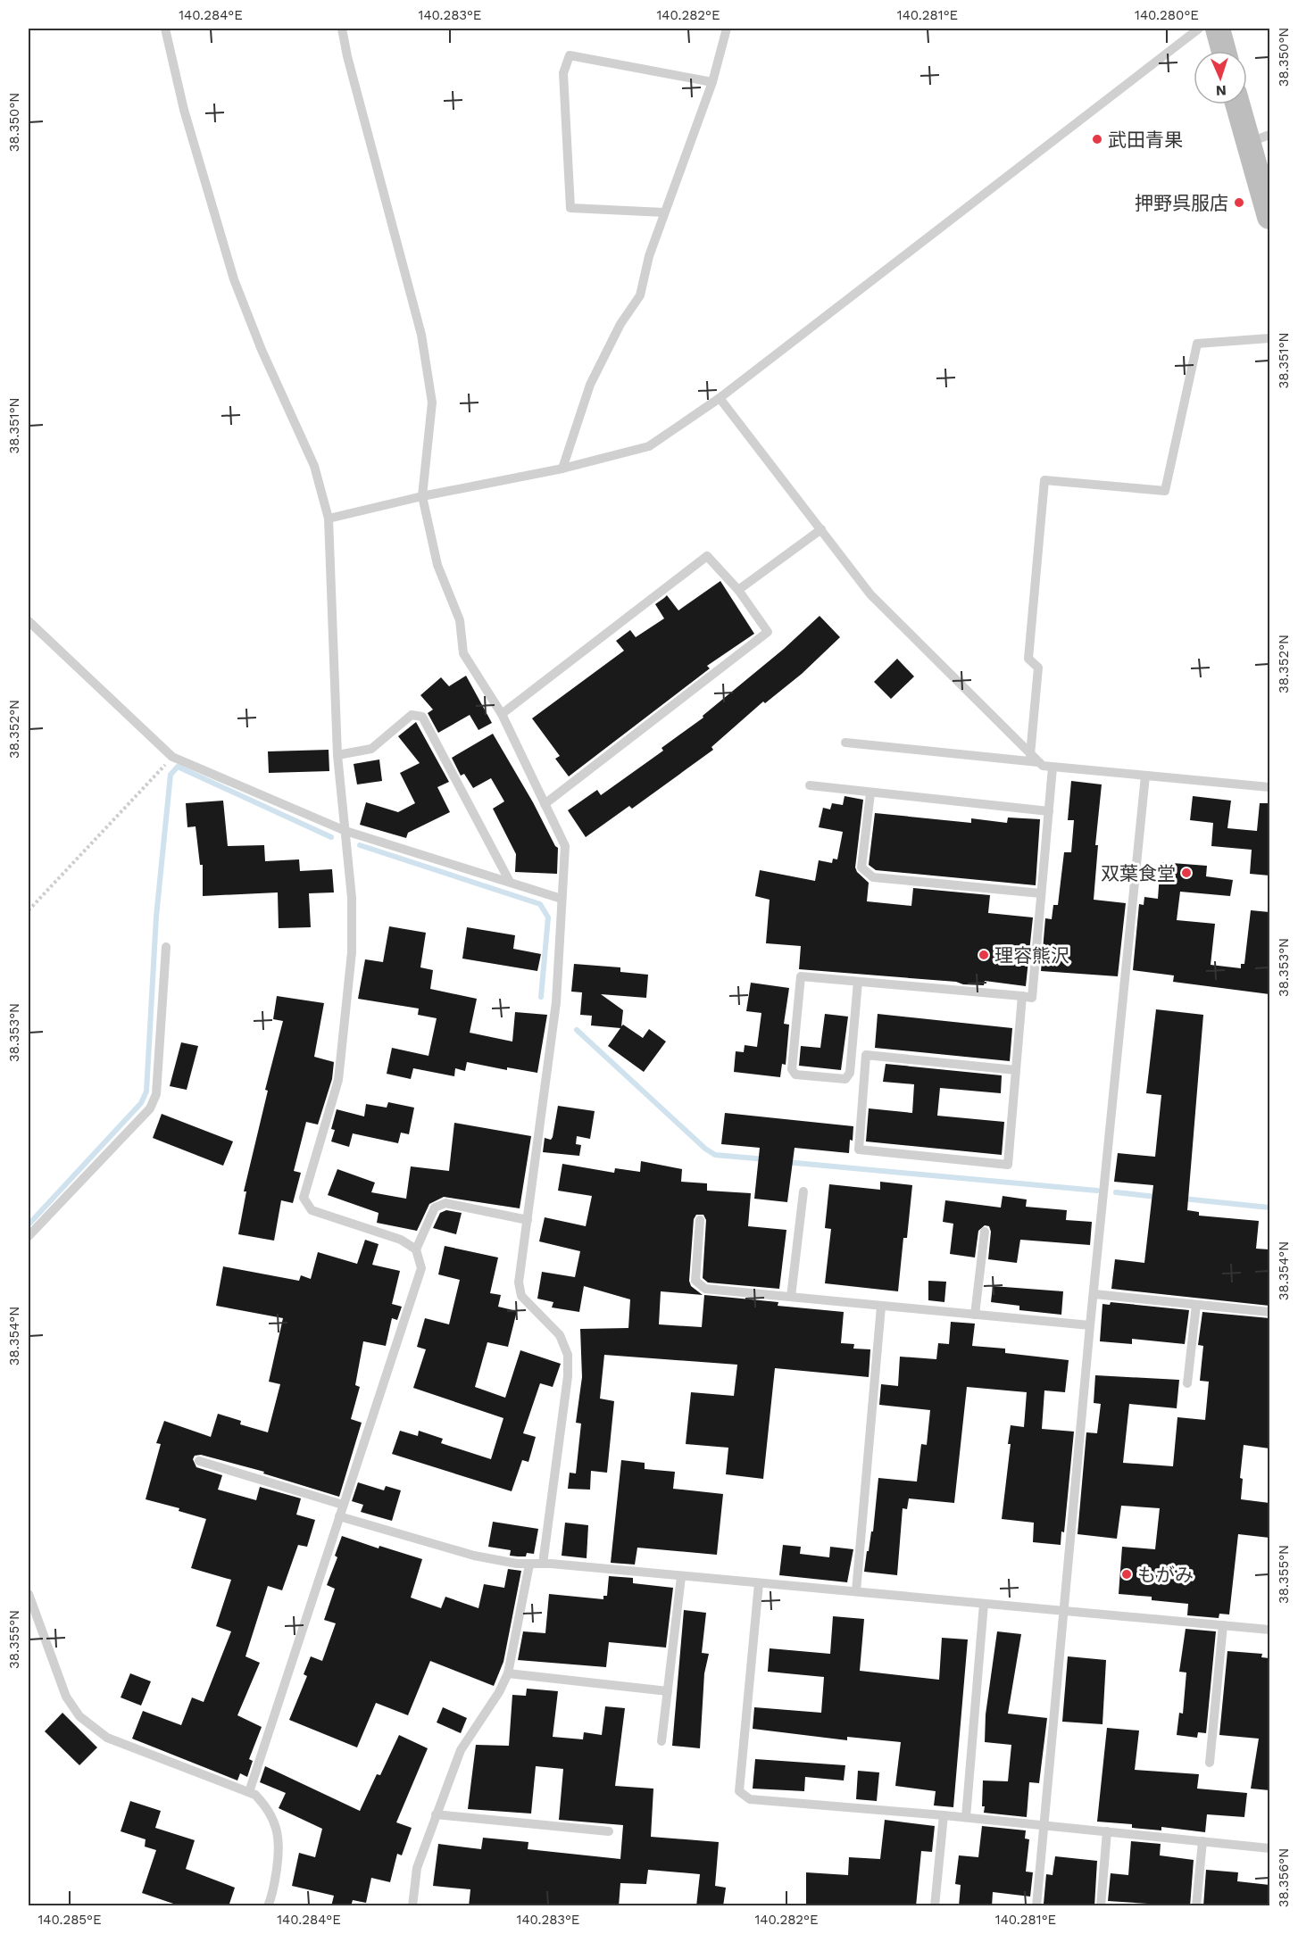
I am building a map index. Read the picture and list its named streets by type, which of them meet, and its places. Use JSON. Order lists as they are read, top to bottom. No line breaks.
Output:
{"places":["武田青果","押野呉服店","双葉食堂","理容熊沢","もがみ"],"north":"bottom","coordinates":["140.284°E","140.283°E","140.282°E","140.281°E","140.280°E","38.350°N","38.351°N","38.352°N","38.353°N","38.354°N","38.355°N","38.356°N","140.285°E"]}
